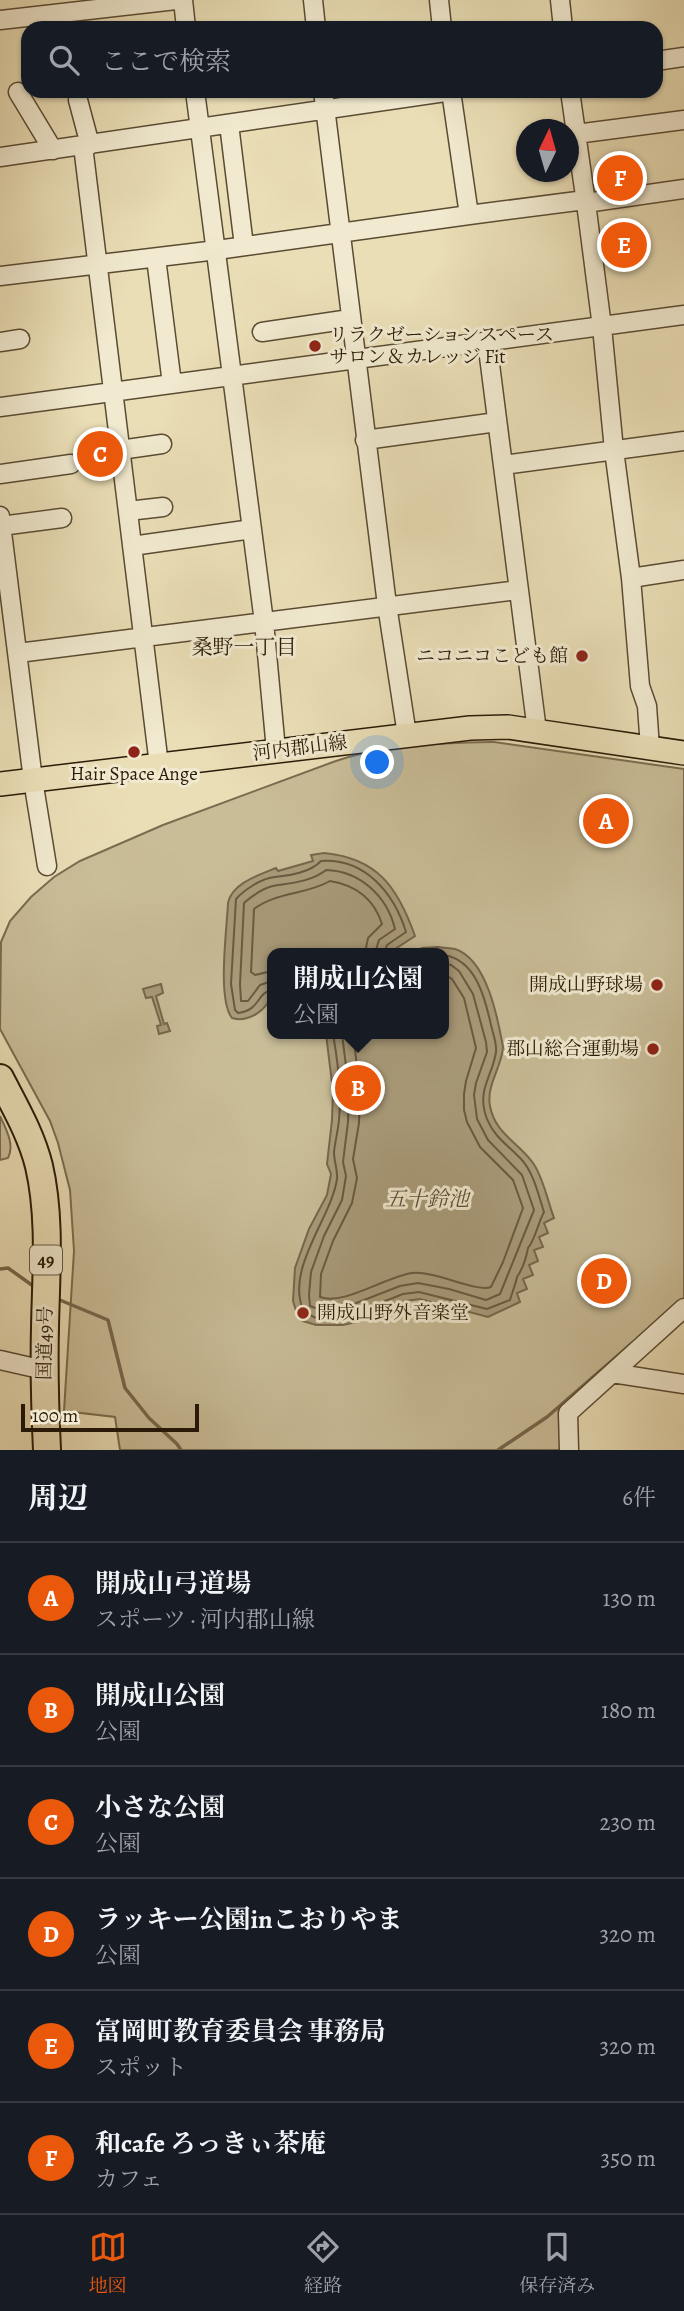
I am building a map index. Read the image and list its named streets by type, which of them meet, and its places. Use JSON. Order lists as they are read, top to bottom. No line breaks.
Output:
{"streets":{"highway":["49","国道49号"],"main road":["河内郡山線"]},"districts":["桑野一丁目"],"water":["五十鈴池"],"places":["リラクゼーションスペース サロン＆カレッジ Fit","ニコニコこども館","Hair Space Ange","開成山野球場","郡山総合運動場","開成山野外音楽堂"],"scale_bar":"100 m","north":"top","page":{"search":"ここで検索","pins":["F","E","C","A","B","D"],"popup":["開成山公園","公園"],"scale":"100 m","heading":["周辺","6件"],"list":[{"mark":"A","name":"開成山弓道場","note":"スポーツ · 河内郡山線","value":"130 m"},{"mark":"B","name":"開成山公園","note":"公園","value":"180 m"},{"mark":"C","name":"小さな公園","note":"公園","value":"230 m"},{"mark":"D","name":"ラッキー公園inこおりやま","note":"公園","value":"320 m"},{"mark":"E","name":"富岡町教育委員会 事務局","note":"スポット","value":"320 m"},{"mark":"F","name":"和cafe ろっきぃ茶庵","note":"カフェ","value":"350 m"}],"nav":["地図","経路","保存済み"]}}
